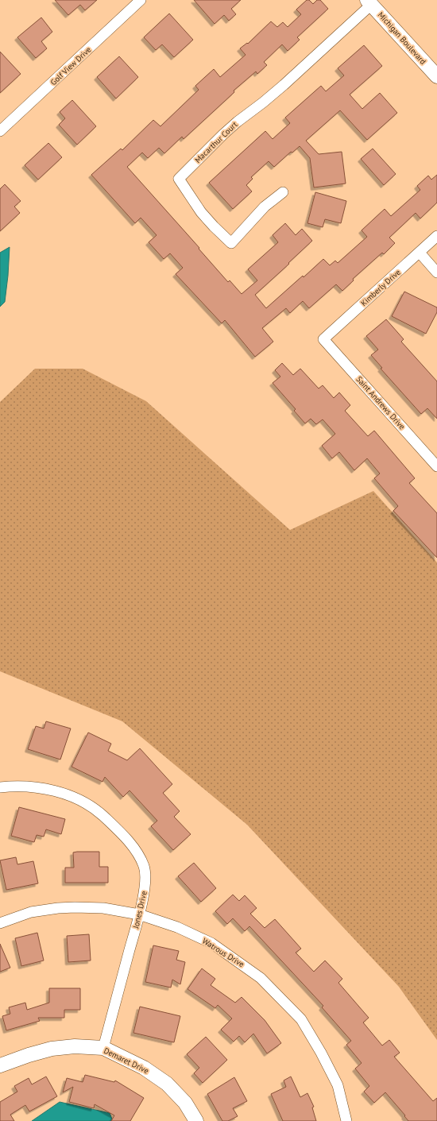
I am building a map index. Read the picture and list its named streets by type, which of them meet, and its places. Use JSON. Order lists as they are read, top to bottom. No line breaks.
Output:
{"streets":{"street":["Michigan Boulevard","Golf View Drive","Macarthur Court","Kimberly Drive","Saint Andrews Drive","Jones Drive","Watrous Drive","Demaret Drive"]},"crossings":[["Michigan Boulevard","Macarthur Court"],["Kimberly Drive","Saint Andrews Drive"],["Jones Drive","Watrous Drive"],["Jones Drive","Demaret Drive"]]}
